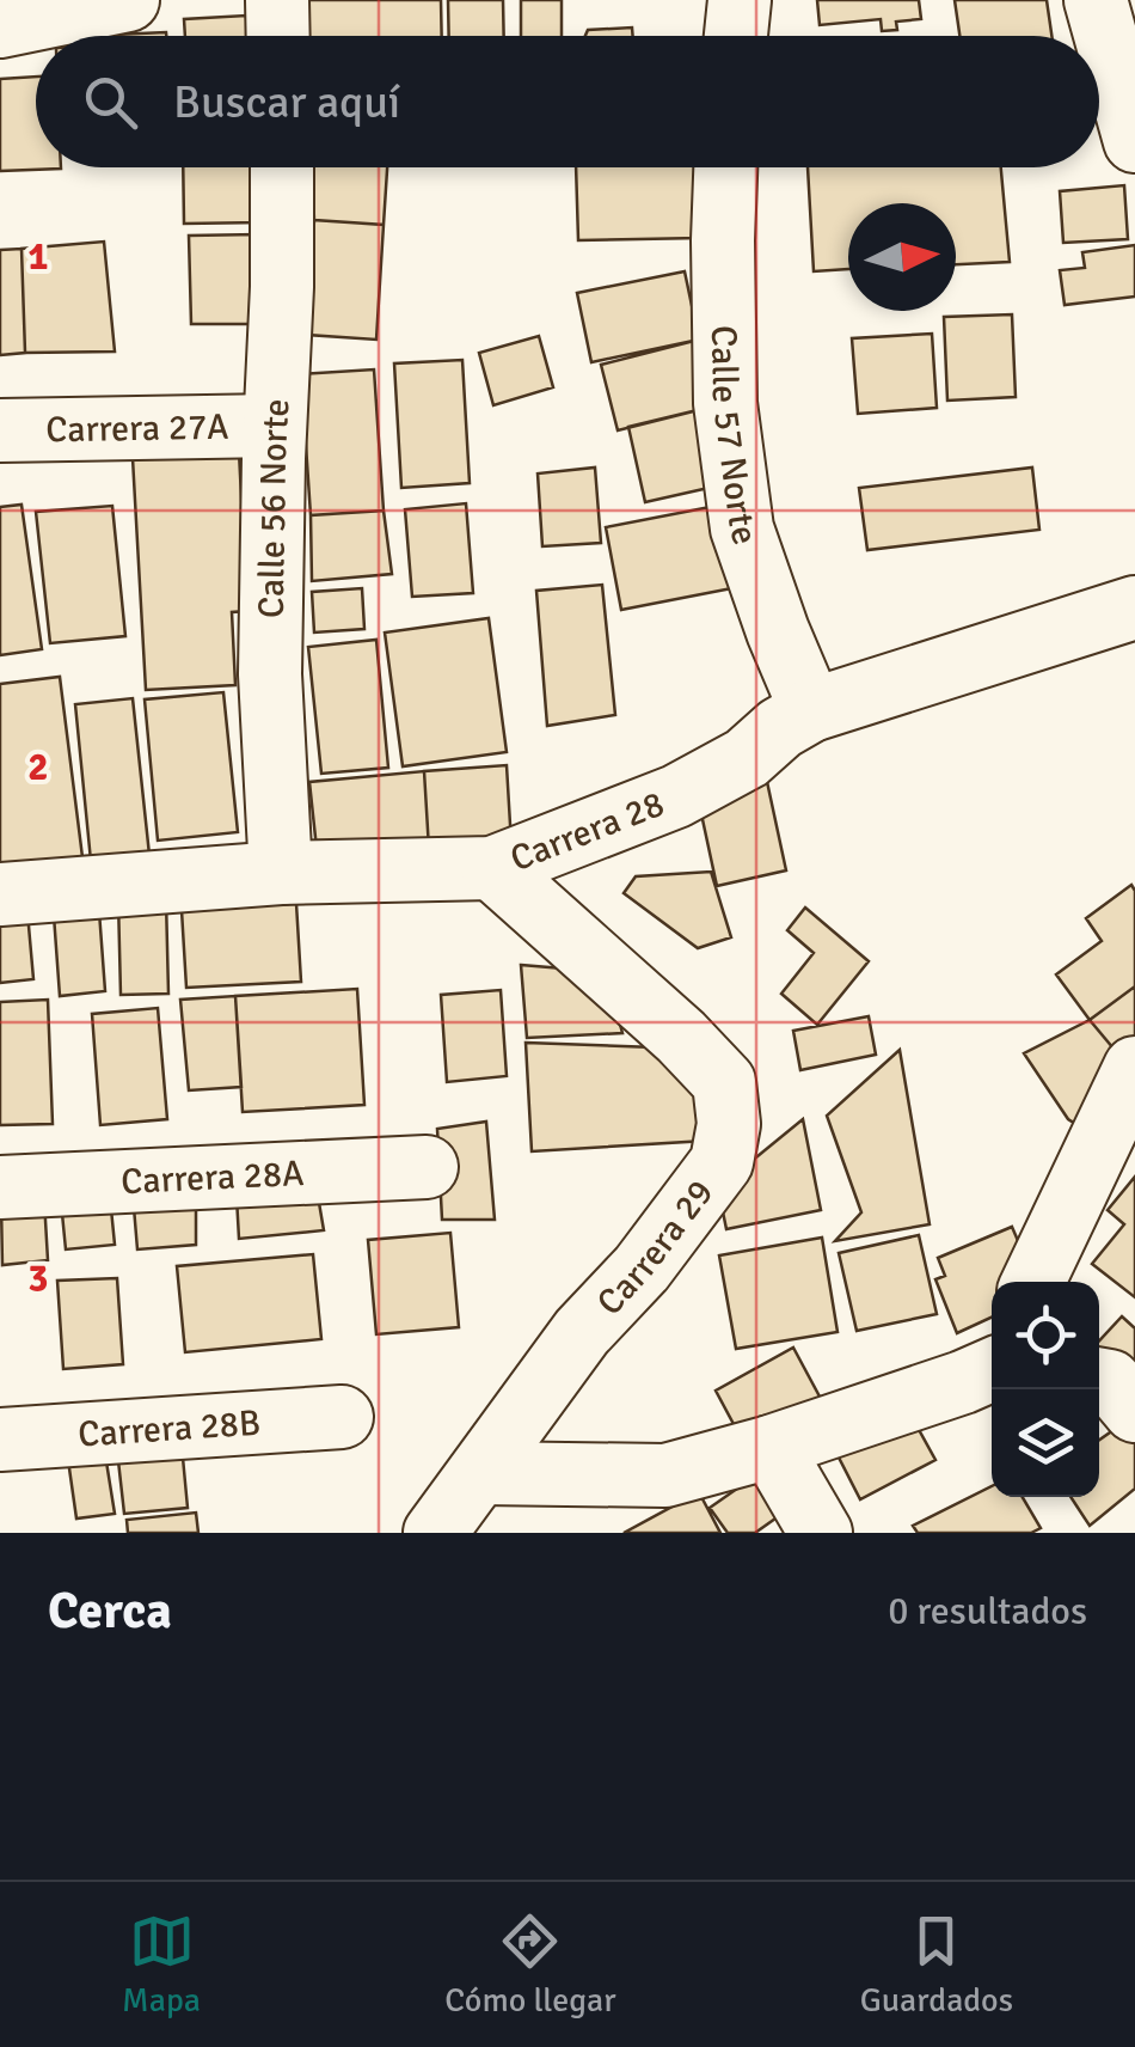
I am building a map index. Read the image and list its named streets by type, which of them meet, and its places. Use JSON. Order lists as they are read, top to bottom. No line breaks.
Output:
{"streets":{"street":["Carrera 27A","Calle 57 Norte","Calle 56 Norte","Carrera 28","Carrera 28A","Carrera 29","Carrera 28B"]},"crossings":[["Carrera 27A","Calle 56 Norte"],["Calle 57 Norte","Carrera 28"],["Calle 56 Norte","Carrera 28"],["Carrera 28","Carrera 29"]],"north":"right","page":{"search":"Buscar aquí","heading":["Cerca","0 resultados"],"nav":["Mapa","Cómo llegar","Guardados"]},"grid":{"rows":["1","2","3"]}}
